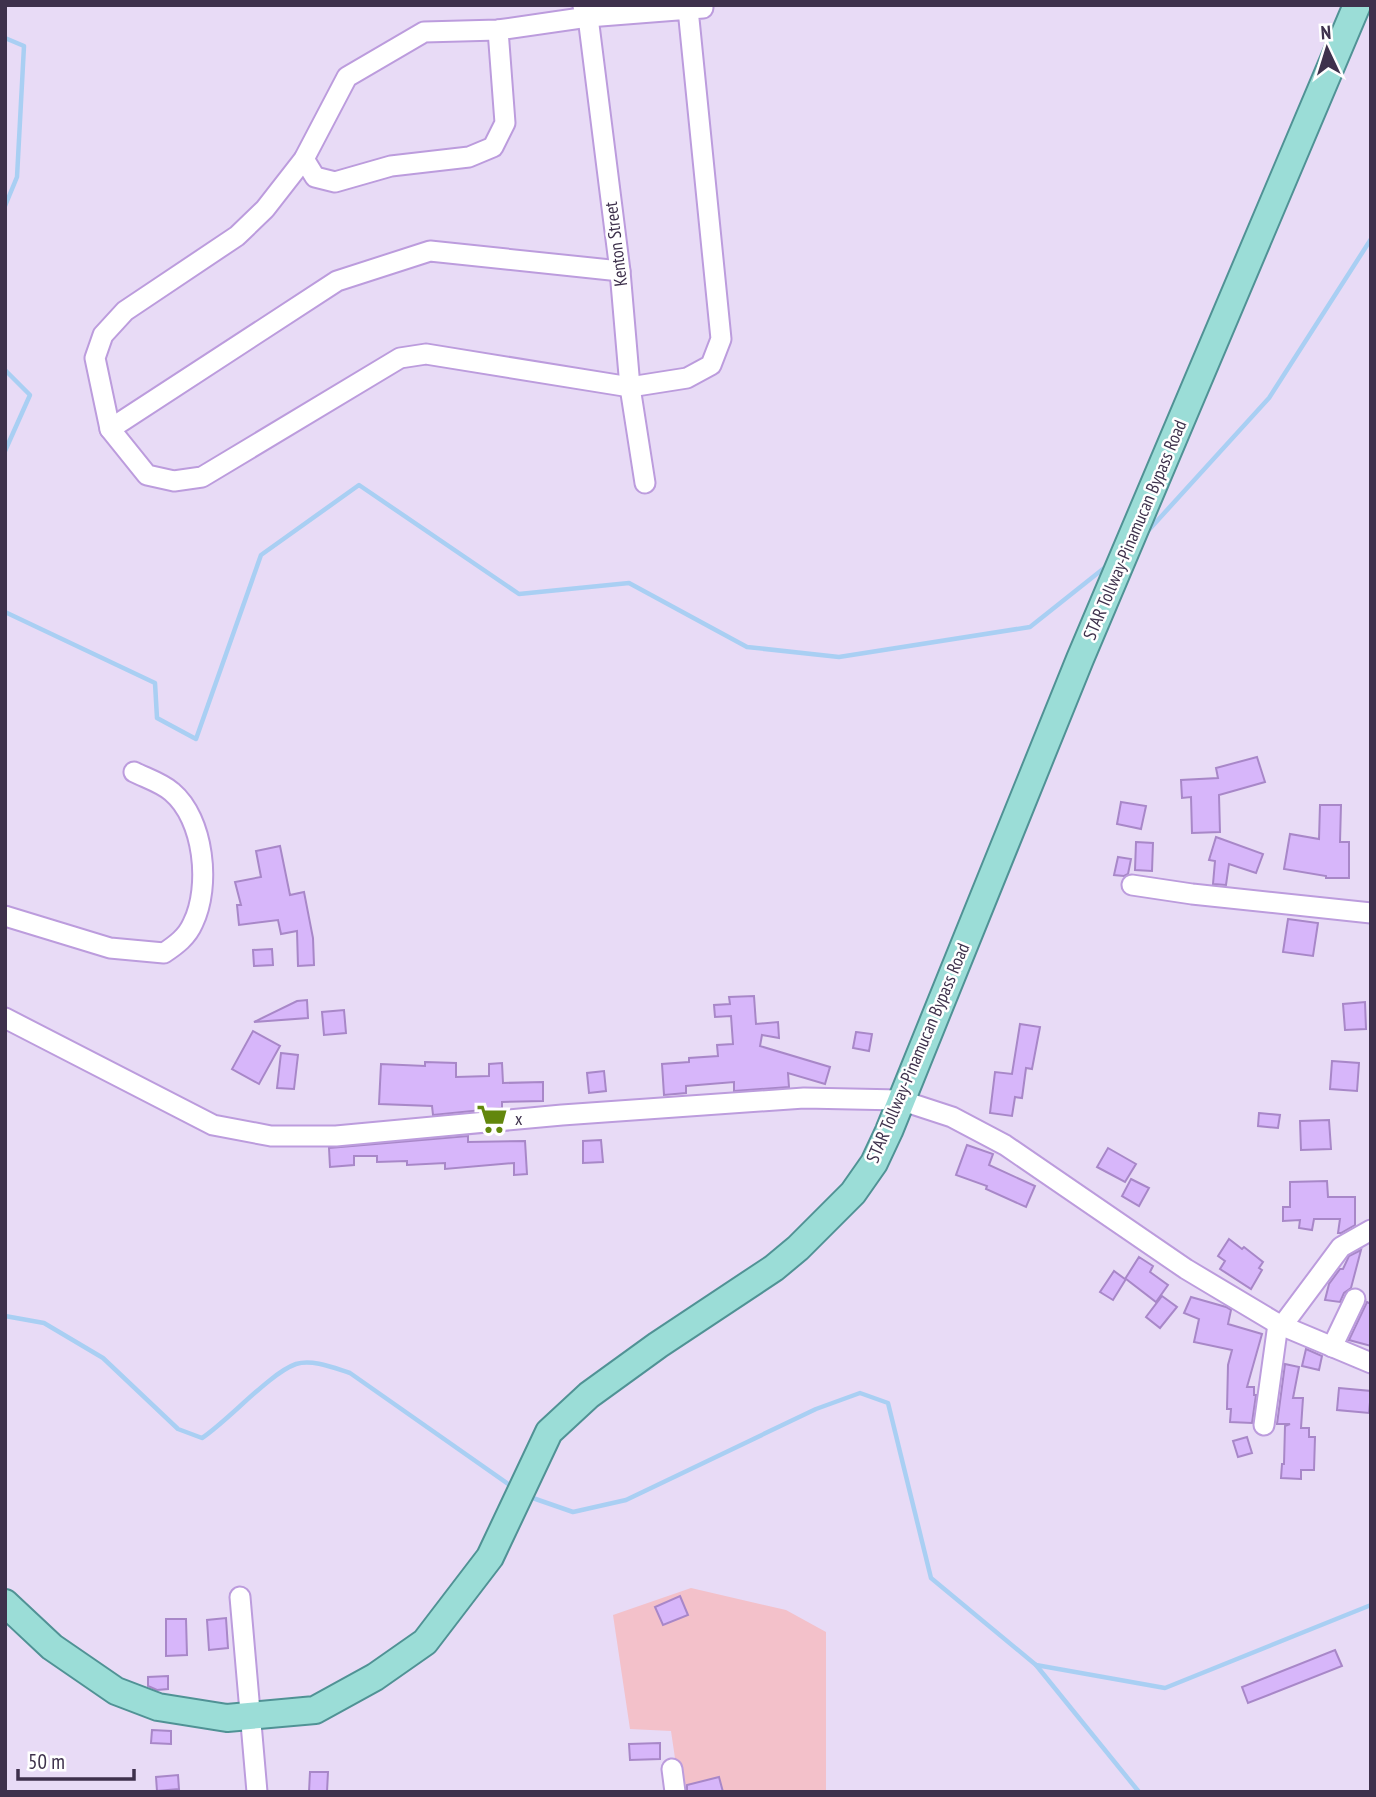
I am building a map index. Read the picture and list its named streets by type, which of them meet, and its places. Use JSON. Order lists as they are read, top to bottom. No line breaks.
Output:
{"streets":{"main road":["STAR Tollway-Pinamucan Bypass Road"],"street":["Kenton Street"]},"places":{"supermarket":["x"]},"scale_bar":"50 m","north":"top"}
